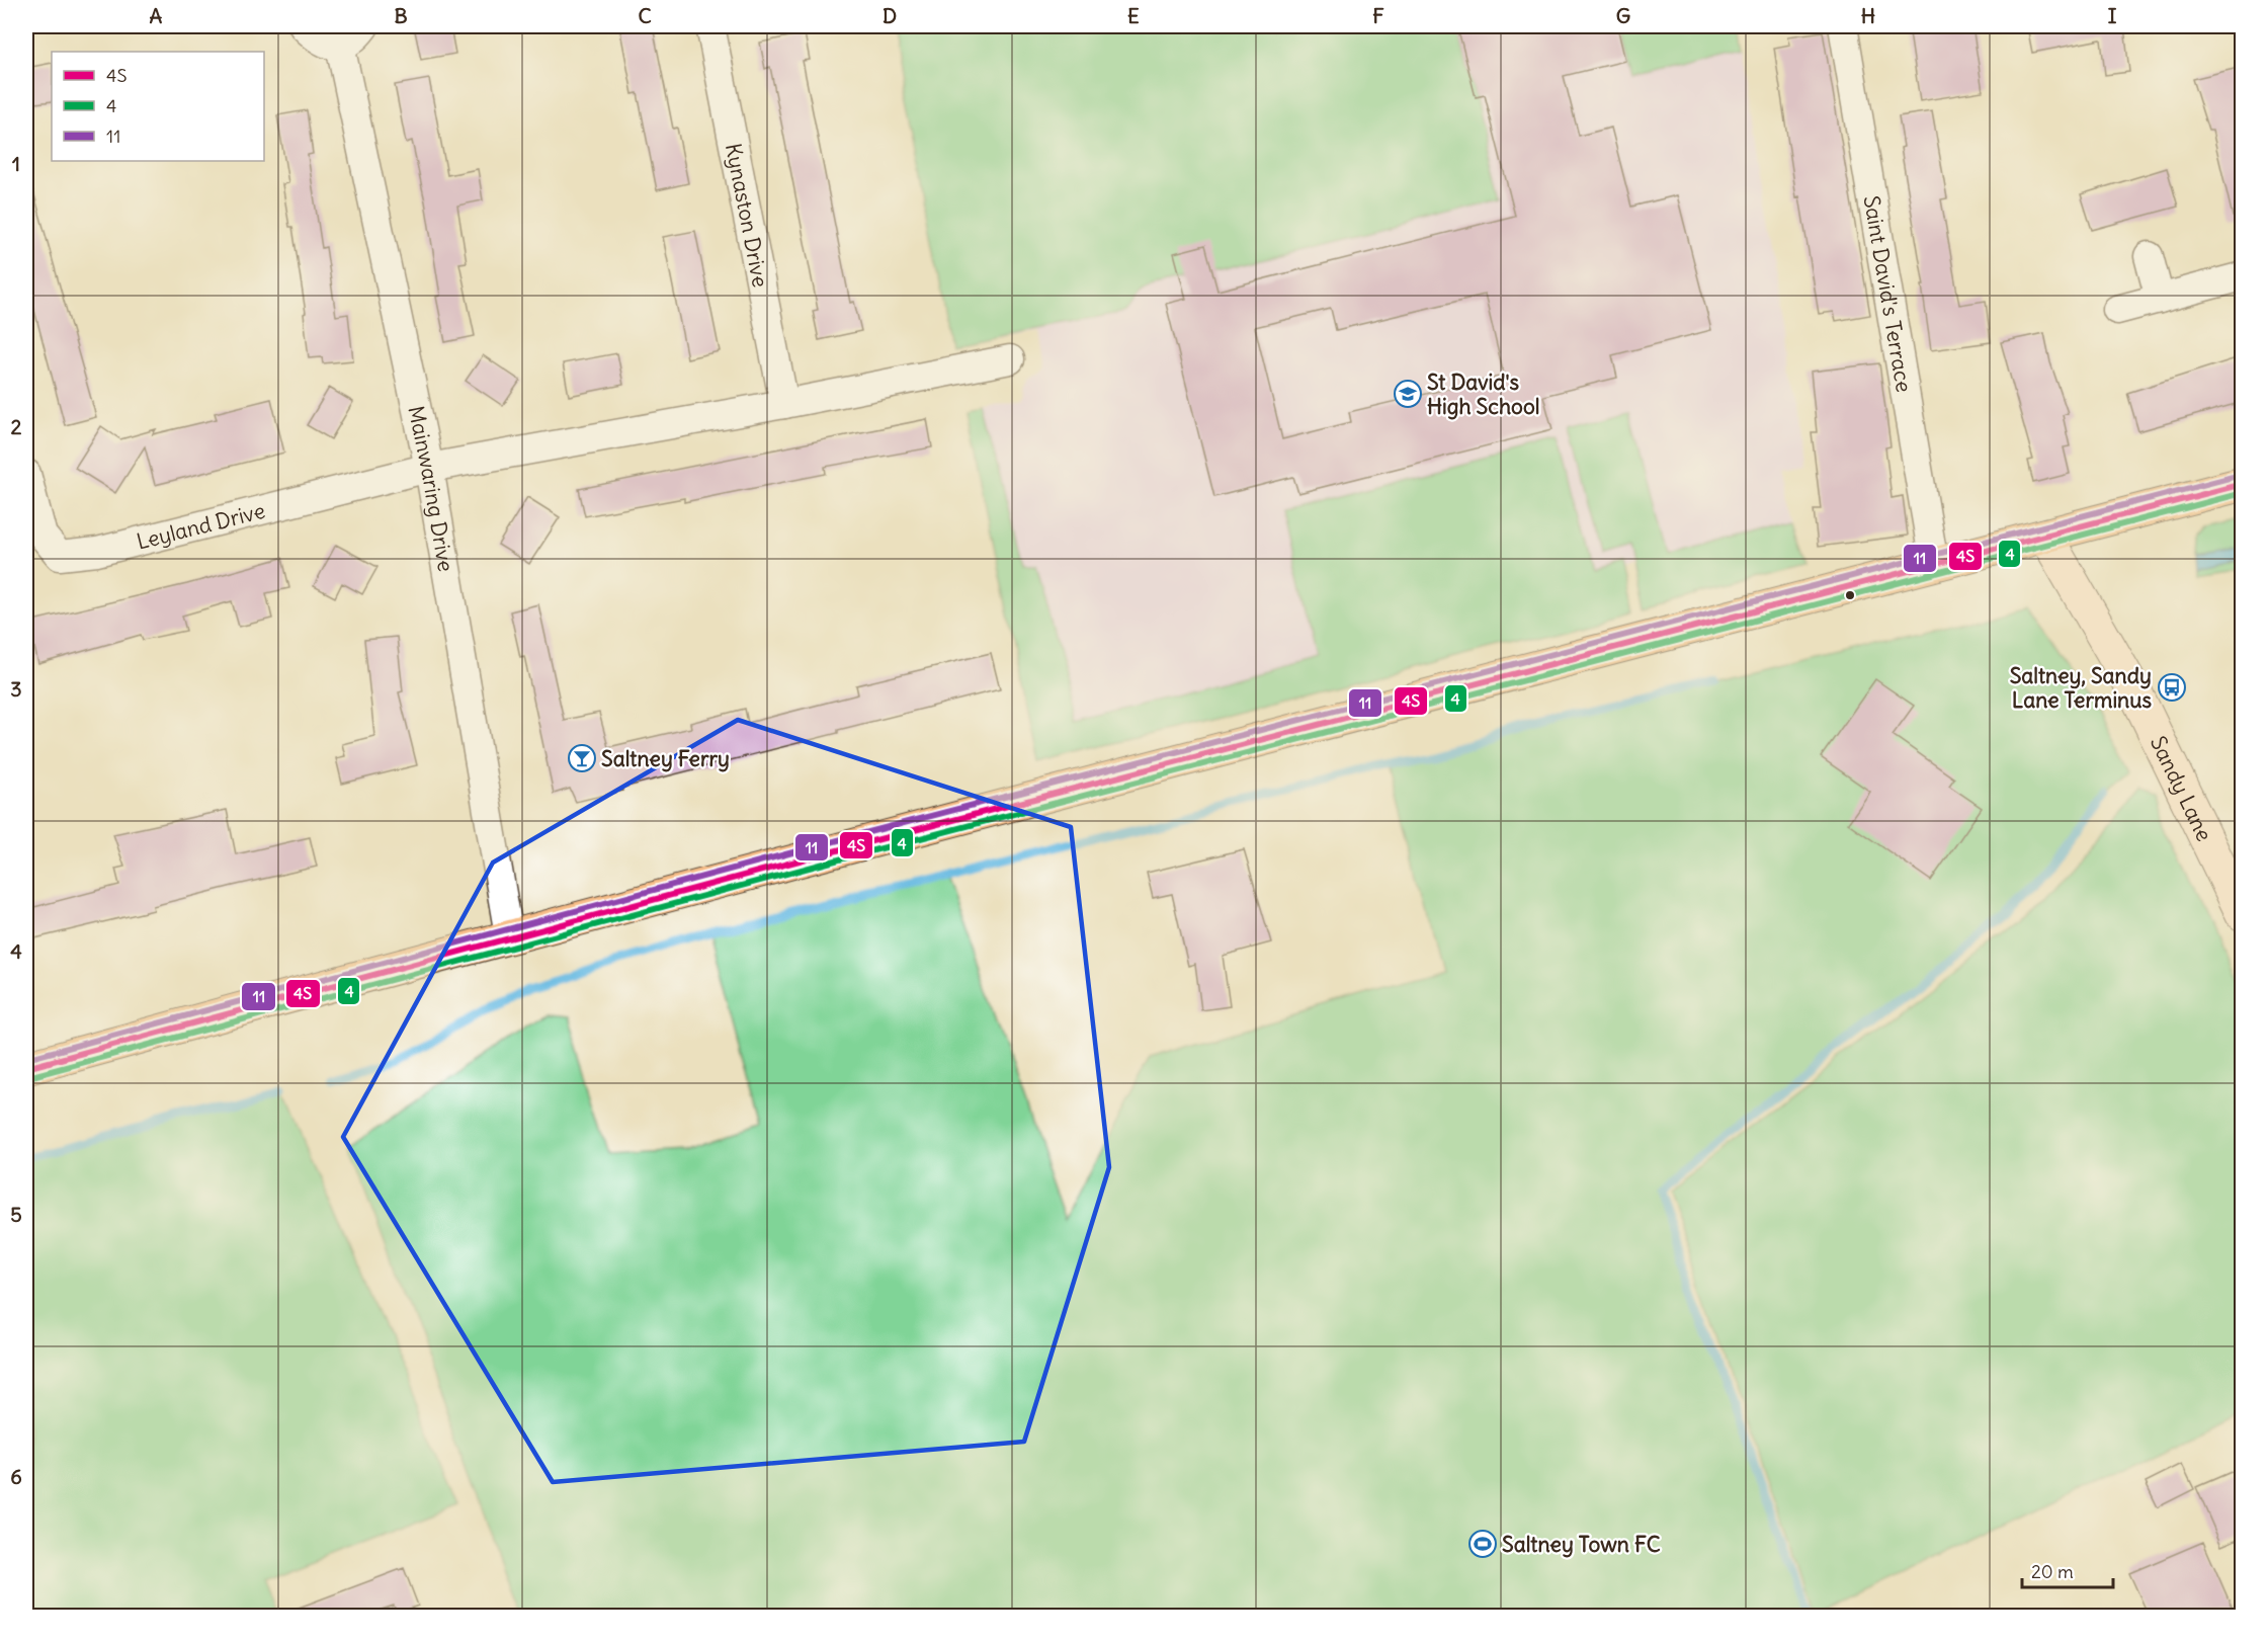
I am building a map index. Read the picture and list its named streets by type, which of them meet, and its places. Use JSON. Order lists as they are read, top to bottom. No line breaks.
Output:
{"streets":{"street":["Kynaston Drive","Saint David's Terrace","Mainwaring Drive","Leyland Drive","Sandy Lane"]},"crossings":[["Mainwaring Drive","Leyland Drive"]],"places":{"school or university":["St David's High School"],"bus stop":["Saltney, Sandy Lane Terminus"],"bar":["Saltney Ferry"],"sports":["Saltney Town FC"]},"lines":["transit line 11","transit line 4S","transit line 4"],"legend":["4S","4","11"],"scale_bar":"20 m","grid":{"columns":["A","B","C","D","E","F","G","H","I"],"rows":["1","2","3","4","5","6"]}}
